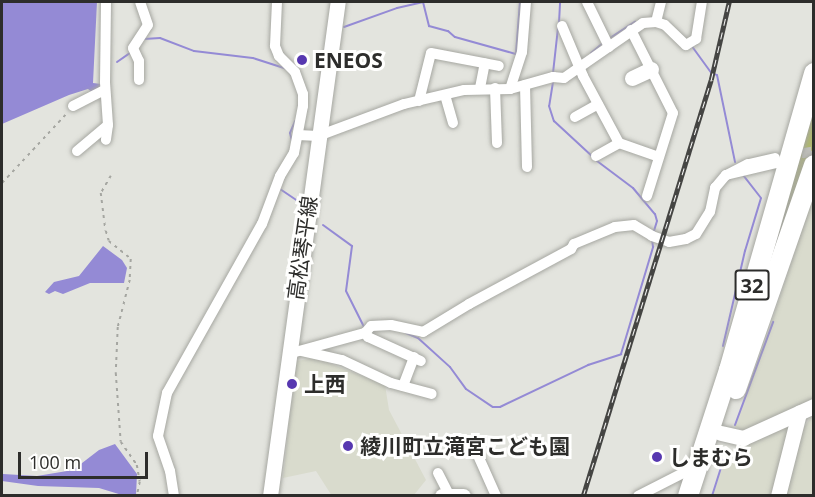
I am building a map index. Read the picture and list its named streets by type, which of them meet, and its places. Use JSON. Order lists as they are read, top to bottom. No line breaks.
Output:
{"streets":{"highway":["32"],"main road":["高松琴平線"]},"places":["ENEOS","上西","綾川町立滝宮こども園","しまむら"],"scale_bar":"100 m"}
